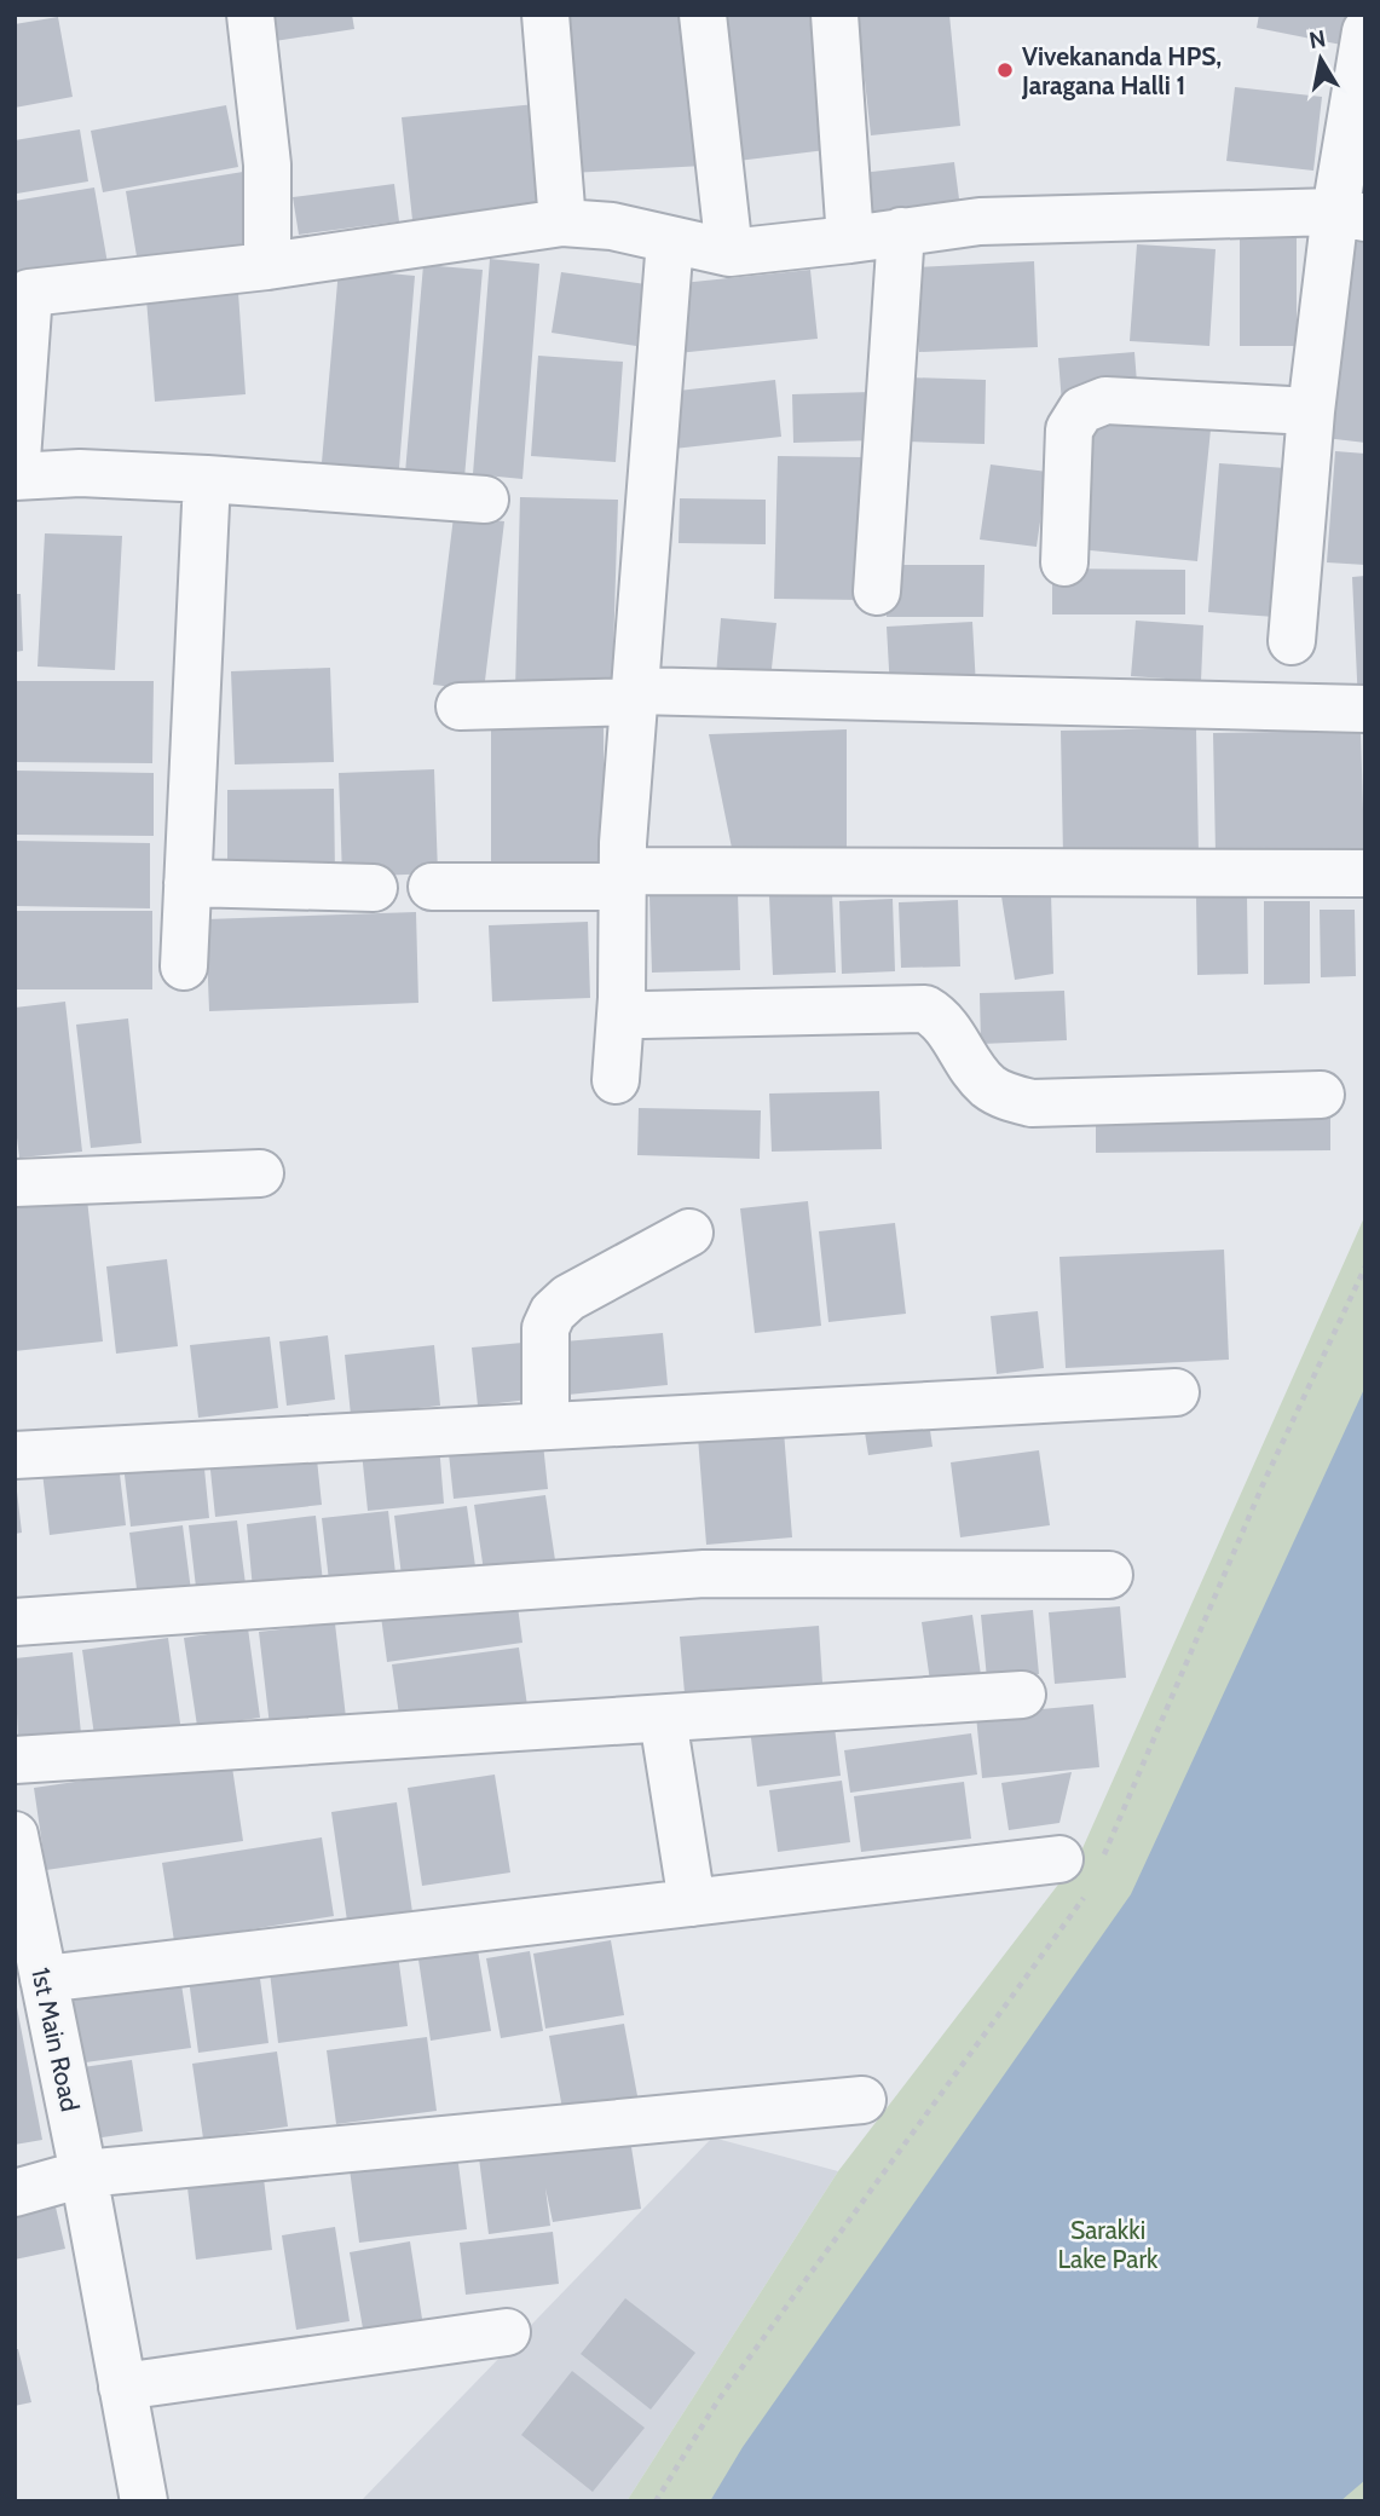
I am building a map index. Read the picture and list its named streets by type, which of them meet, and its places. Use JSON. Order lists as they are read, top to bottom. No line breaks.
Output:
{"streets":{"street":["1st Main Road"]},"parks":["Sarakki Lake Park"],"places":["Vivekananda HPS, Jaragana Halli 1"],"north":"top"}
